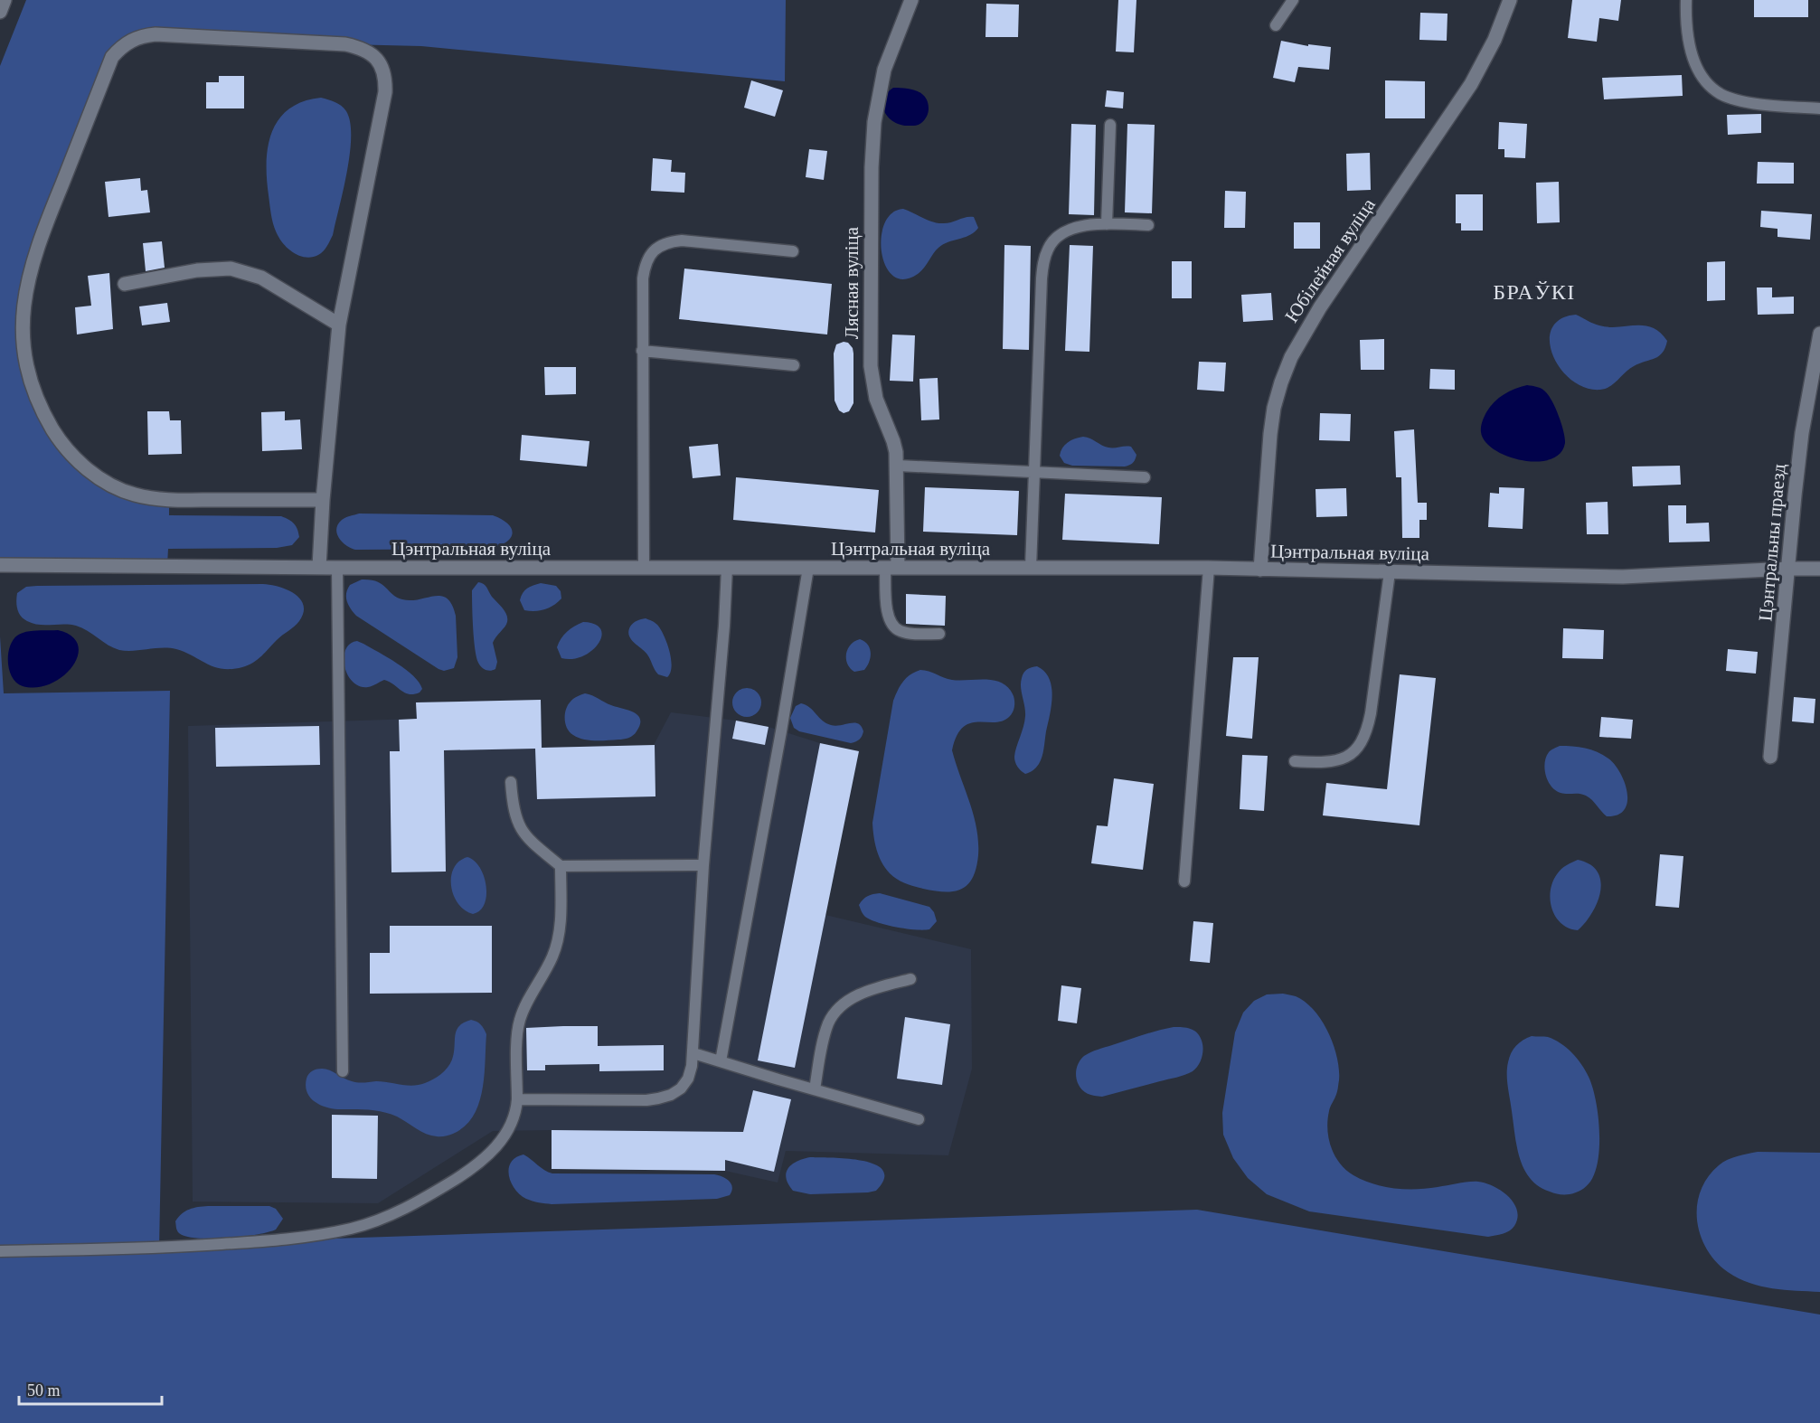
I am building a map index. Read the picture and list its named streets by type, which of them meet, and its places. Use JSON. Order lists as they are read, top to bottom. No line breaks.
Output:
{"streets":{"street":["Юбілейная вуліца","Лясная вуліца","Цэнтральны праезд","Цэнтральная вуліца"]},"crossings":[["Юбілейная вуліца","Цэнтральная вуліца"],["Лясная вуліца","Цэнтральная вуліца"],["Цэнтральны праезд","Цэнтральная вуліца"]],"districts":["БРАЎКІ"],"scale_bar":"50 m"}
